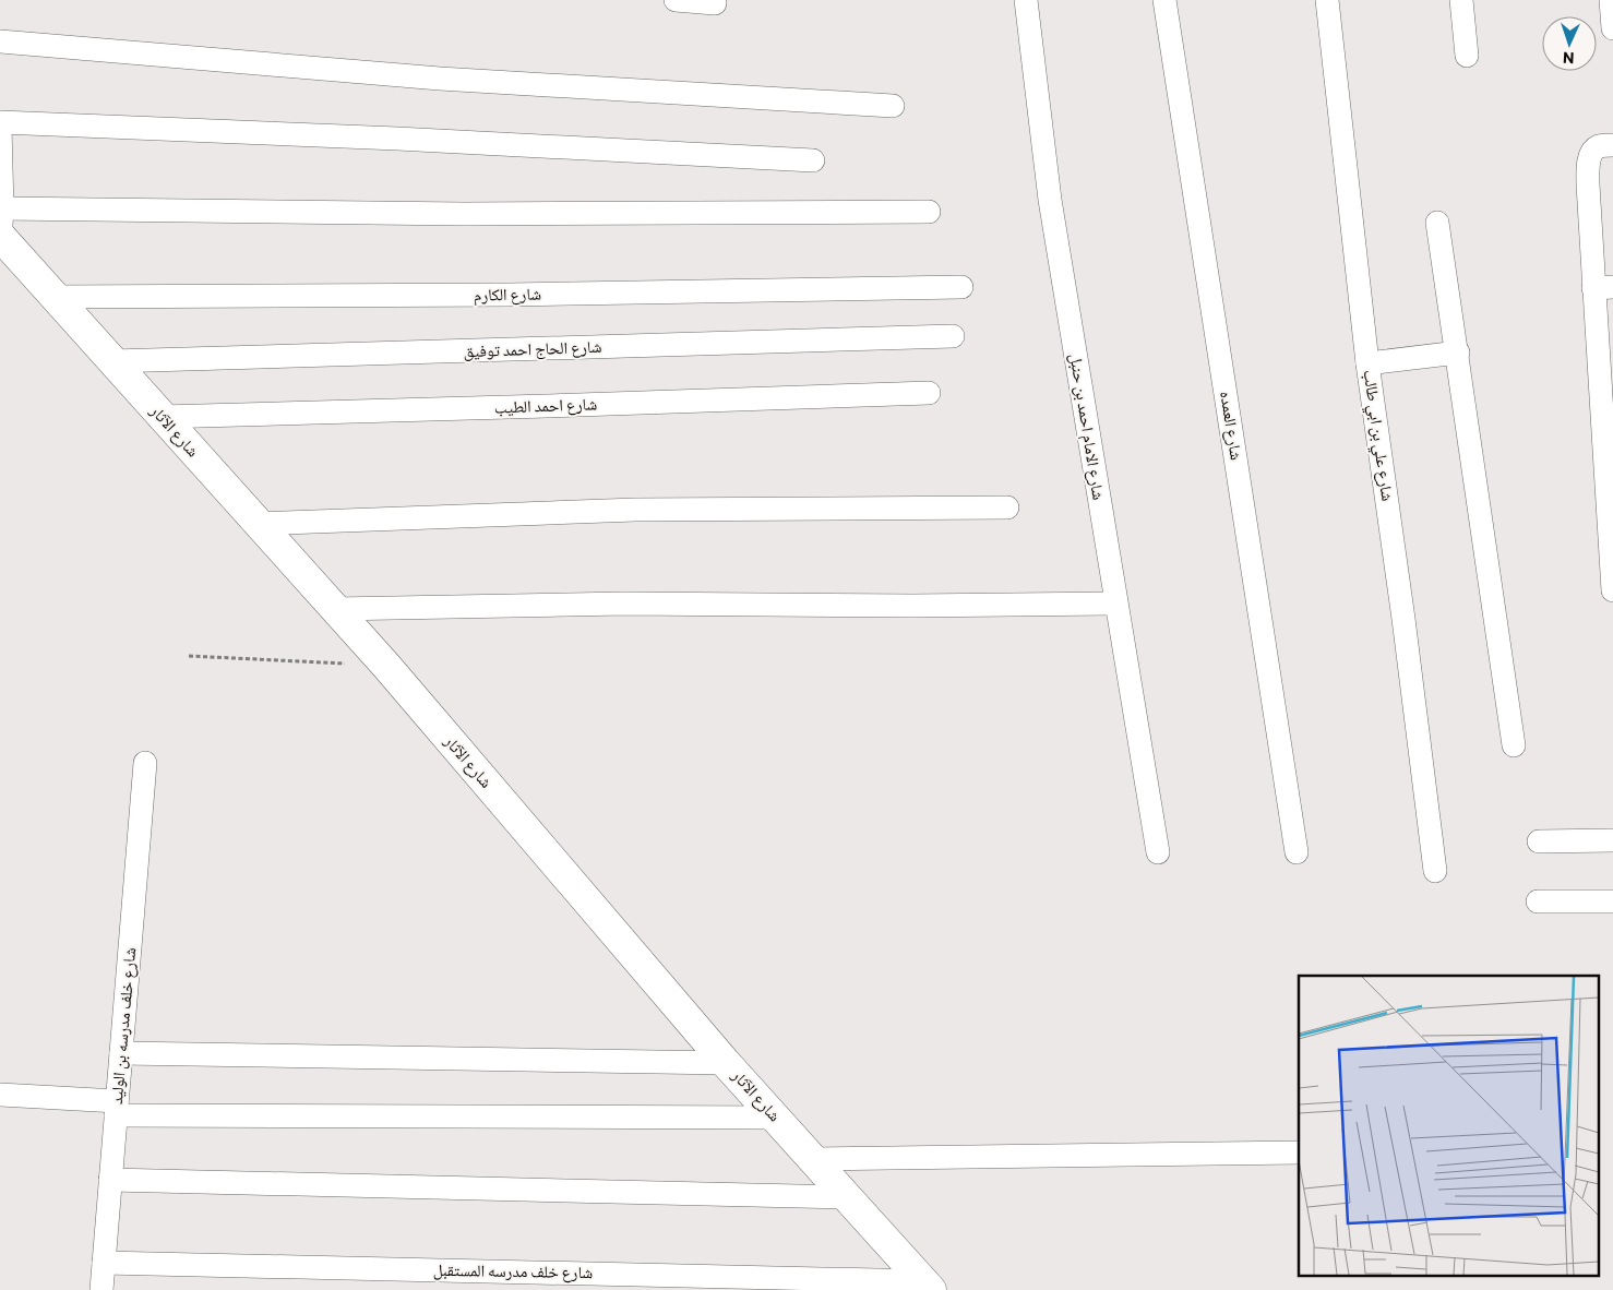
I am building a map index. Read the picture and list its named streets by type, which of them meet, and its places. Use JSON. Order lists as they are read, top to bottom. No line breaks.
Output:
{"streets":{"main road":["شارع الآثار"],"street":["شارع الكارم","شارع الحاج احمد توفيق","شارع احمد الطيب","شارع العمده","شارع الامام احمد بن حنبل","شارع علي بن ابي طالب","شارع خلف مدرسه بن الوليد","شارع خلف مدرسه المستقبل"]},"crossings":[["شارع الكارم","شارع الآثار"],["شارع الحاج احمد توفيق","شارع الآثار"],["شارع احمد الطيب","شارع الآثار"],["شارع الآثار","شارع خلف مدرسه المستقبل"],["شارع خلف مدرسه بن الوليد","شارع خلف مدرسه المستقبل"]],"north":"bottom"}
